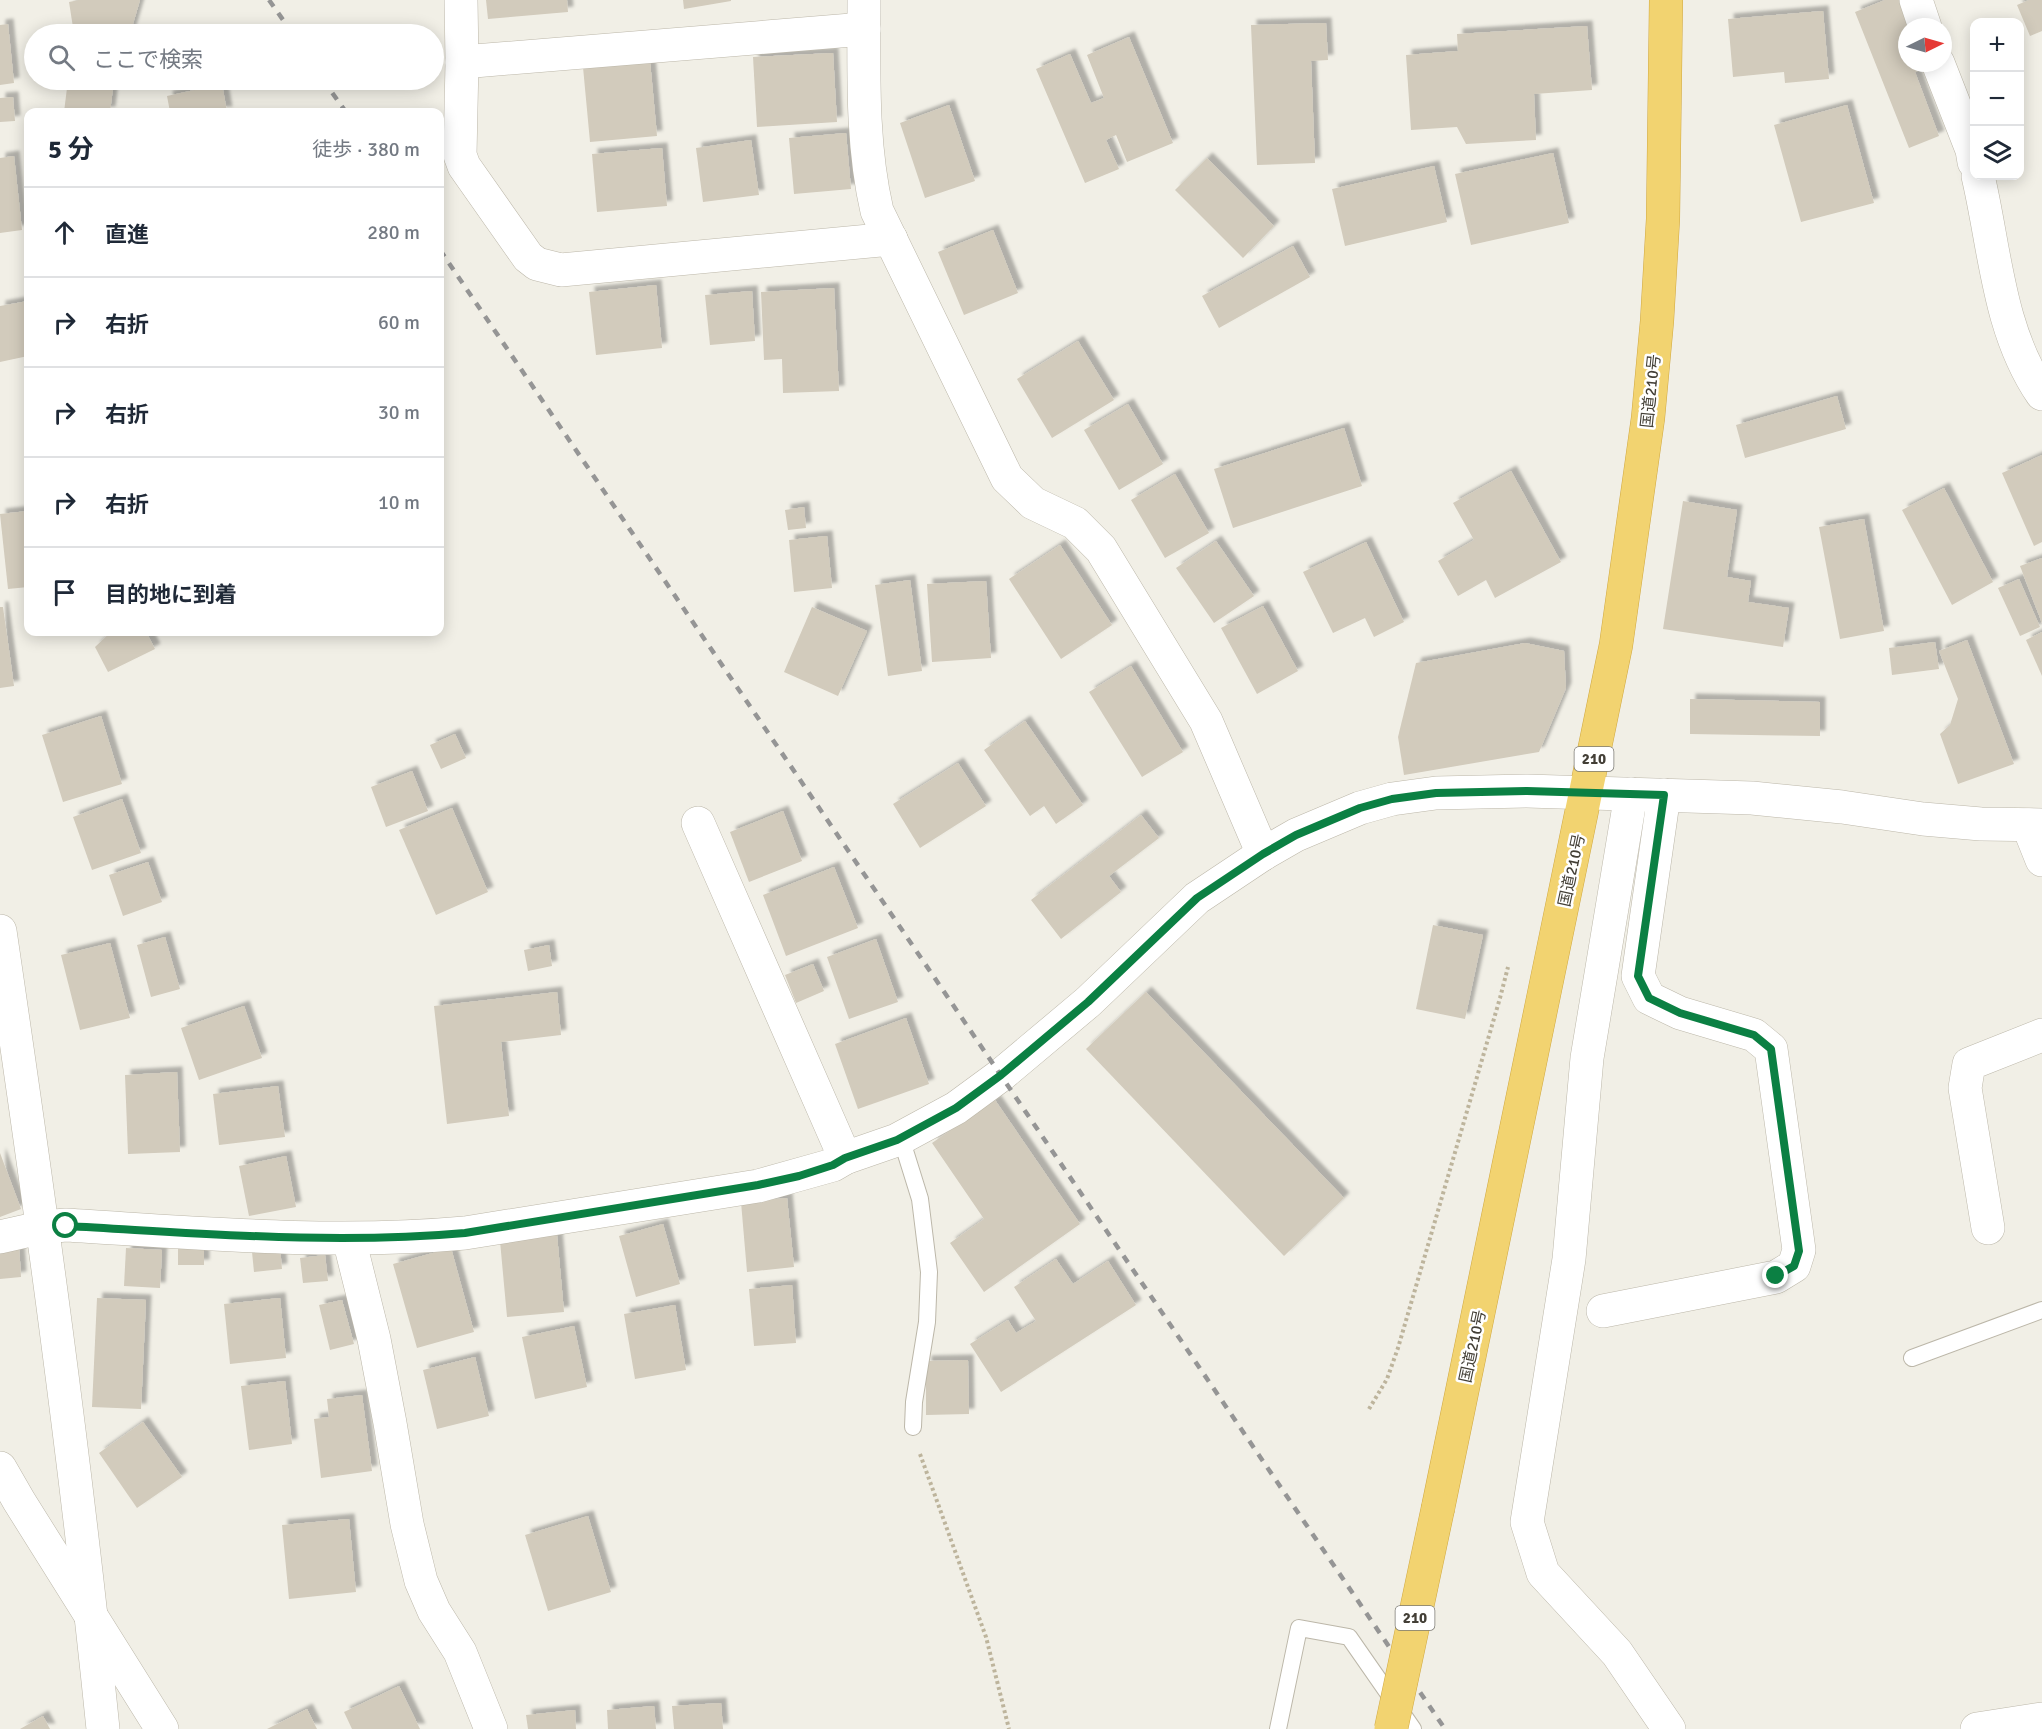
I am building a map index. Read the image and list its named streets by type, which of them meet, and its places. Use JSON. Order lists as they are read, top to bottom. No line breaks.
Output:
{"streets":{"highway":["国道210号","210"]},"north":"right","page":{"map_buttons":["+","−"],"search":"ここで検索","heading":["5 分","徒歩 · 380 m"],"list":[["直進","280 m"],["右折","60 m"],["右折","30 m"],["右折","10 m"],"目的地に到着"]}}
